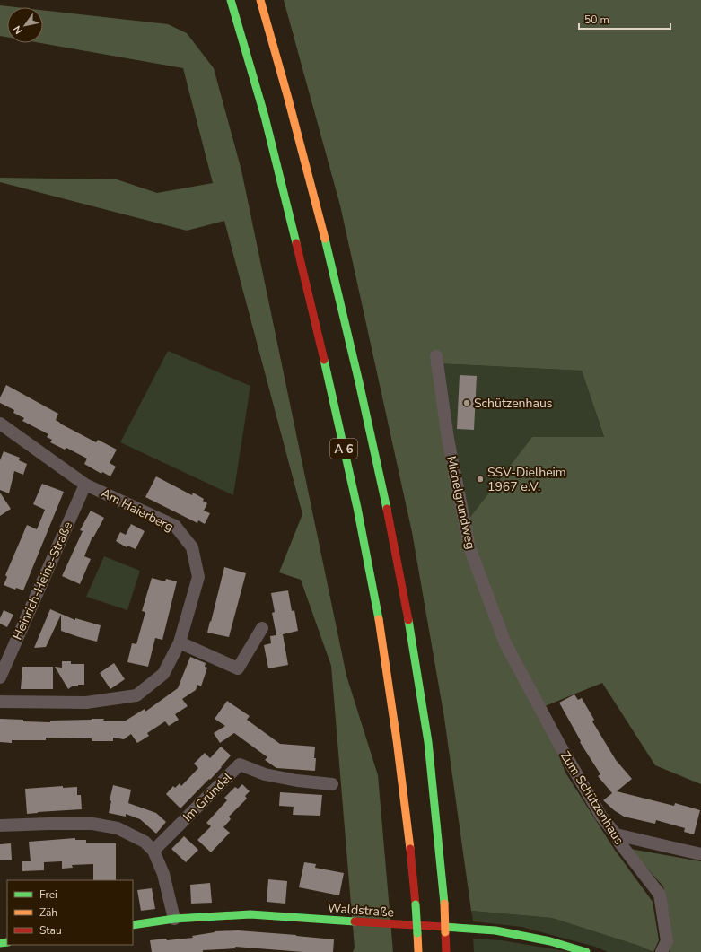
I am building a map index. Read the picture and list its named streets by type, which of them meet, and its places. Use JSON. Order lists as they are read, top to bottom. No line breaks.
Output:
{"streets":{"main road":["A 6","Waldstraße"],"street":["Michelgrundweg","Am Haierberg","Heinrich-Heine-Straße","Im Gründel","Zum Schützenhaus"]},"crossings":[["Michelgrundweg","Zum Schützenhaus"],["Am Haierberg","Heinrich-Heine-Straße"]],"places":["Schützenhaus","SSV-Dielheim 1967 e.V."],"legend":["Frei","Zäh","Stau"],"scale_bar":"50 m","north":"bottom left"}
